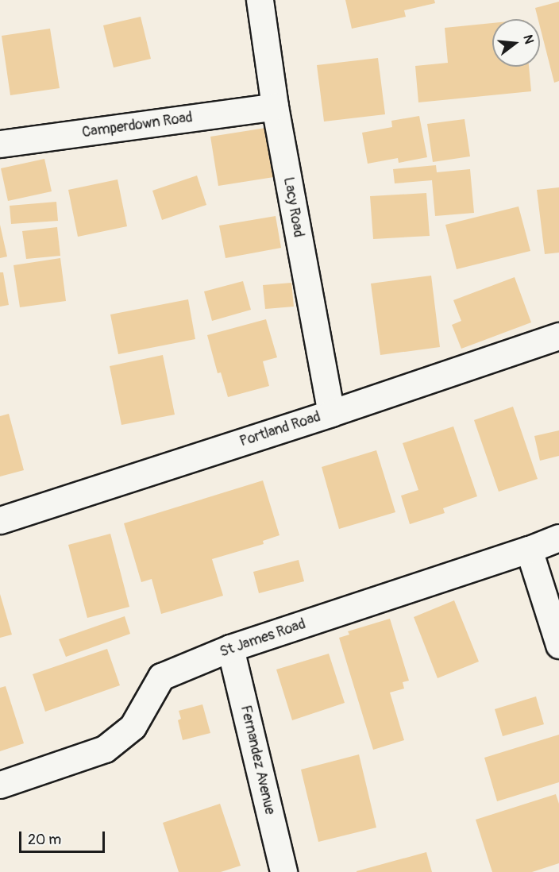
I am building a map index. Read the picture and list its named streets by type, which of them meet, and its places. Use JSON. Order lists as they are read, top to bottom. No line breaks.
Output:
{"streets":{"street":["Camperdown Road","Lacy Road","Portland Road","St James Road","Fernandez Avenue"]},"crossings":[["Camperdown Road","Lacy Road"],["Lacy Road","Portland Road"],["St James Road","Fernandez Avenue"]],"scale_bar":"20 m","north":"right"}
